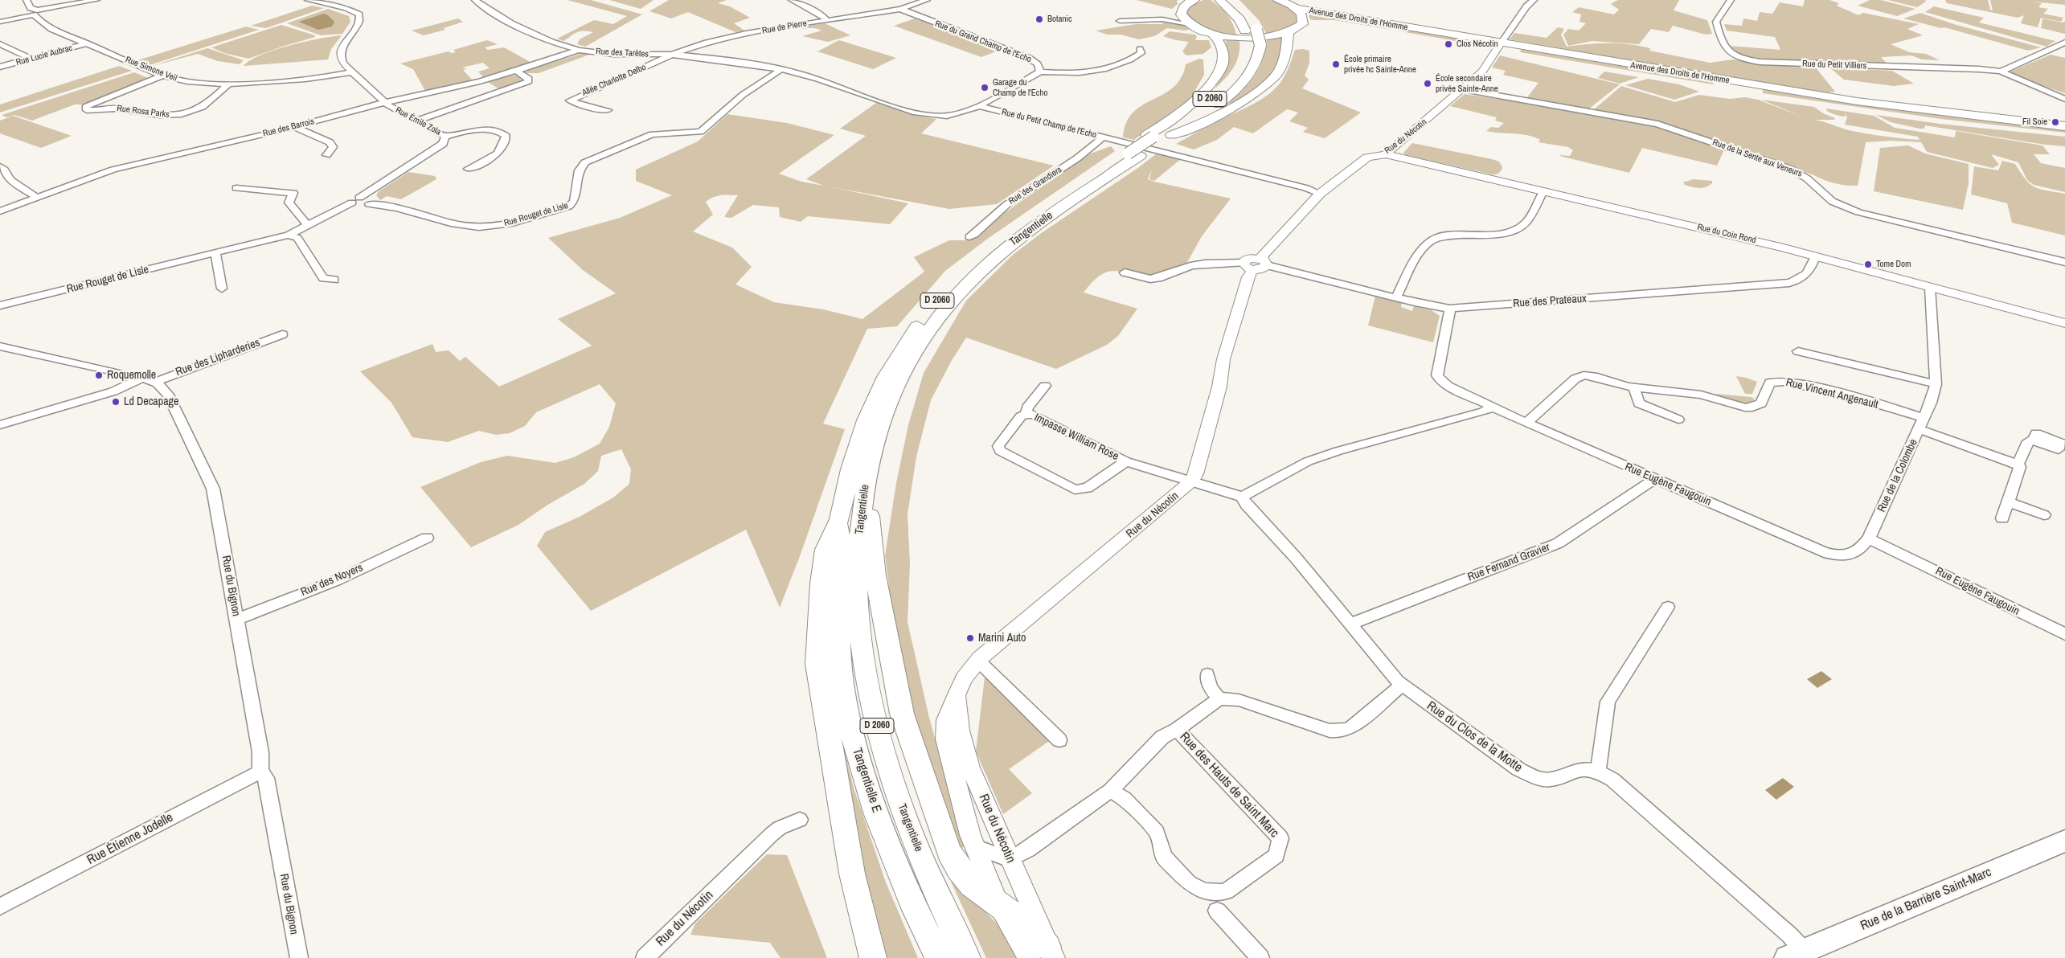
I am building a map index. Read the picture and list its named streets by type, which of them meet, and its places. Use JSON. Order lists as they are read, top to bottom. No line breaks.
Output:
{"streets":{"main road":["Avenue des Droits de l'Homme","D 2060","Tangentielle","Tangentielle E","Rue de la Barrière Saint-Marc"],"street":["Rue de Pierre","Rue du Grand Champ de l'Echo","Rue des Tarètes","Rue Lucie Aubrac","Rue du Petit Villiers","Rue Simone Veil","Allée Charlotte Delbo","Rue Rosa Parks","Rue Émile Zola","Rue du Petit Champ de l'Echo","Rue des Barrois","Rue du Nécotin","Rue de la Sente aux Veneurs","Rue des Grandiers","Rue Rouget de Lisle","Rue du Coin Rond","Rue des Prateaux","Rue des Lipharderies","Rue Vincent Angenault","Impasse William Rose","Rue de la Colombe","Rue Eugène Faugouin","Rue Fernand Gravier","Rue des Noyers","Rue du Bignon","Rue du Clos de la Motte","Rue des Hauts de Saint Marc","Rue Étienne Jodelle"]},"crossings":[["Avenue des Droits de l'Homme","Rue du Nécotin"],["Rue de Pierre","Rue du Grand Champ de l'Echo"],["Rue de Pierre","Rue des Tarètes"],["Rue de Pierre","Allée Charlotte Delbo"],["Rue du Grand Champ de l'Echo","Rue du Petit Champ de l'Echo"],["Rue des Tarètes","Allée Charlotte Delbo"],["Rue des Tarètes","Rue des Barrois"],["Rue des Tarètes","Rue Rouget de Lisle"],["Rue Lucie Aubrac","Rue Simone Veil"],["Rue Simone Veil","Rue Rosa Parks"],["D 2060","Tangentielle"],["Rue Émile Zola","Rue des Barrois"],["Rue Émile Zola","Rue Rouget de Lisle"],["Rue du Petit Champ de l'Echo","Rue du Nécotin"],["Rue du Petit Champ de l'Echo","Rue des Grandiers"],["Rue du Nécotin","Rue de la Sente aux Veneurs"],["Rue du Nécotin","Rue du Coin Rond"],["Rue du Nécotin","Rue des Prateaux"],["Rue du Nécotin","Impasse William Rose"],["Tangentielle","Tangentielle E"],["Rue du Coin Rond","Rue des Prateaux"],["Rue du Coin Rond","Rue de la Colombe"],["Rue des Prateaux","Rue Eugène Faugouin"],["Rue des Lipharderies","Rue du Bignon"],["Rue Vincent Angenault","Rue de la Colombe"],["Rue Vincent Angenault","Rue Eugène Faugouin"],["Rue de la Colombe","Rue Eugène Faugouin"],["Rue Eugène Faugouin","Rue Fernand Gravier"],["Rue Fernand Gravier","Rue du Clos de la Motte"],["Rue des Noyers","Rue du Bignon"],["Rue du Bignon","Rue Étienne Jodelle"],["Rue du Clos de la Motte","Rue de la Barrière Saint-Marc"]],"places":["Botanic","Clos Nécotin","École primaire privée hc Sainte-Anne","École secondaire privée Sainte-Anne","Garage du Champ de l'Echo","Fil Soie","Tome Dom","Roquemolle","Ld Decapage","Marini Auto"]}
